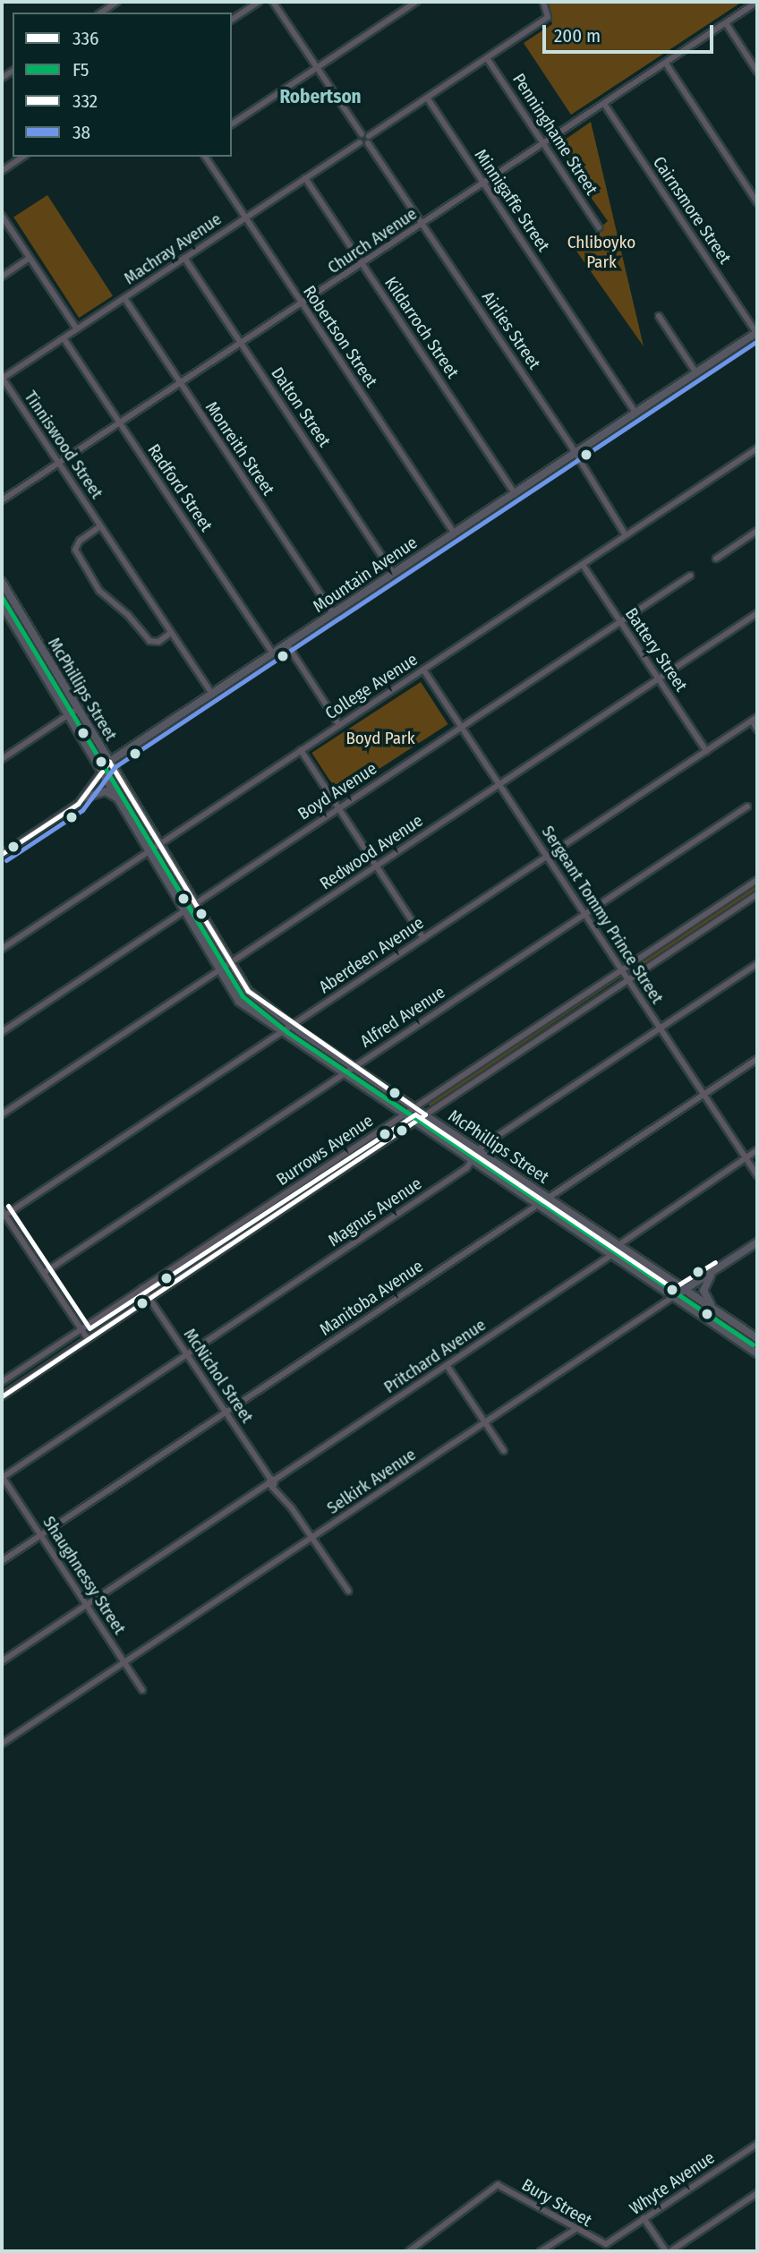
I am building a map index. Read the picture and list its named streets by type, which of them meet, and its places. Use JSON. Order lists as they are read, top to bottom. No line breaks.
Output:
{"streets":{"main road":["Mountain Avenue","McPhillips Street","Selkirk Avenue"],"street":["Penninghame Street","Minnigaffe Street","Cairnsmore Street","Church Avenue","Machray Avenue","Kildarroch Street","Airlies Street","Robertson Street","Dalton Street","Tinniswood Street","Monreith Street","Radford Street","Battery Street","College Avenue","Boyd Avenue","Redwood Avenue","Sergeant Tommy Prince Street","Aberdeen Avenue","Alfred Avenue","Burrows Avenue","Magnus Avenue","Manitoba Avenue","Pritchard Avenue","McNichol Street","Shaughnessy Street","Whyte Avenue","Bury Street"]},"crossings":[["Penninghame Street","Church Avenue"],["Minnigaffe Street","Church Avenue"],["Minnigaffe Street","Mountain Avenue"],["Cairnsmore Street","Church Avenue"],["Cairnsmore Street","Mountain Avenue"],["Church Avenue","Kildarroch Street"],["Church Avenue","Airlies Street"],["Church Avenue","Robertson Street"],["Church Avenue","Dalton Street"],["Church Avenue","Tinniswood Street"],["Church Avenue","Monreith Street"],["Church Avenue","Radford Street"],["Machray Avenue","Kildarroch Street"],["Machray Avenue","Robertson Street"],["Machray Avenue","Dalton Street"],["Machray Avenue","Tinniswood Street"],["Machray Avenue","Monreith Street"],["Machray Avenue","Radford Street"],["Kildarroch Street","Mountain Avenue"],["Airlies Street","Mountain Avenue"],["Airlies Street","College Avenue"],["Robertson Street","Mountain Avenue"],["Dalton Street","Mountain Avenue"],["Tinniswood Street","Mountain Avenue"],["Monreith Street","Mountain Avenue"],["Radford Street","Mountain Avenue"],["Mountain Avenue","McPhillips Street"],["Battery Street","College Avenue"],["Battery Street","Boyd Avenue"],["Battery Street","Redwood Avenue"],["Battery Street","Aberdeen Avenue"],["College Avenue","McPhillips Street"],["College Avenue","Sergeant Tommy Prince Street"],["McPhillips Street","Boyd Avenue"],["McPhillips Street","Redwood Avenue"],["McPhillips Street","Aberdeen Avenue"],["McPhillips Street","Alfred Avenue"],["McPhillips Street","Burrows Avenue"],["McPhillips Street","Magnus Avenue"],["McPhillips Street","Manitoba Avenue"],["McPhillips Street","Pritchard Avenue"],["McPhillips Street","Selkirk Avenue"],["Boyd Avenue","Sergeant Tommy Prince Street"],["Redwood Avenue","Sergeant Tommy Prince Street"],["Sergeant Tommy Prince Street","Aberdeen Avenue"],["Sergeant Tommy Prince Street","Alfred Avenue"],["Sergeant Tommy Prince Street","Burrows Avenue"],["Sergeant Tommy Prince Street","Magnus Avenue"],["Sergeant Tommy Prince Street","Manitoba Avenue"],["Burrows Avenue","McNichol Street"],["Magnus Avenue","McNichol Street"],["Magnus Avenue","Shaughnessy Street"],["Manitoba Avenue","McNichol Street"],["Manitoba Avenue","Shaughnessy Street"],["Pritchard Avenue","McNichol Street"],["Pritchard Avenue","Shaughnessy Street"],["McNichol Street","Selkirk Avenue"],["Selkirk Avenue","Shaughnessy Street"],["Whyte Avenue","Bury Street"]],"districts":["Robertson"],"parks":["Chliboyko Park","Boyd Park"],"lines":["transit line 38","transit line F5","transit line 336","transit line 332"],"legend":["336","F5","332","38"],"scale_bar":"200 m"}
